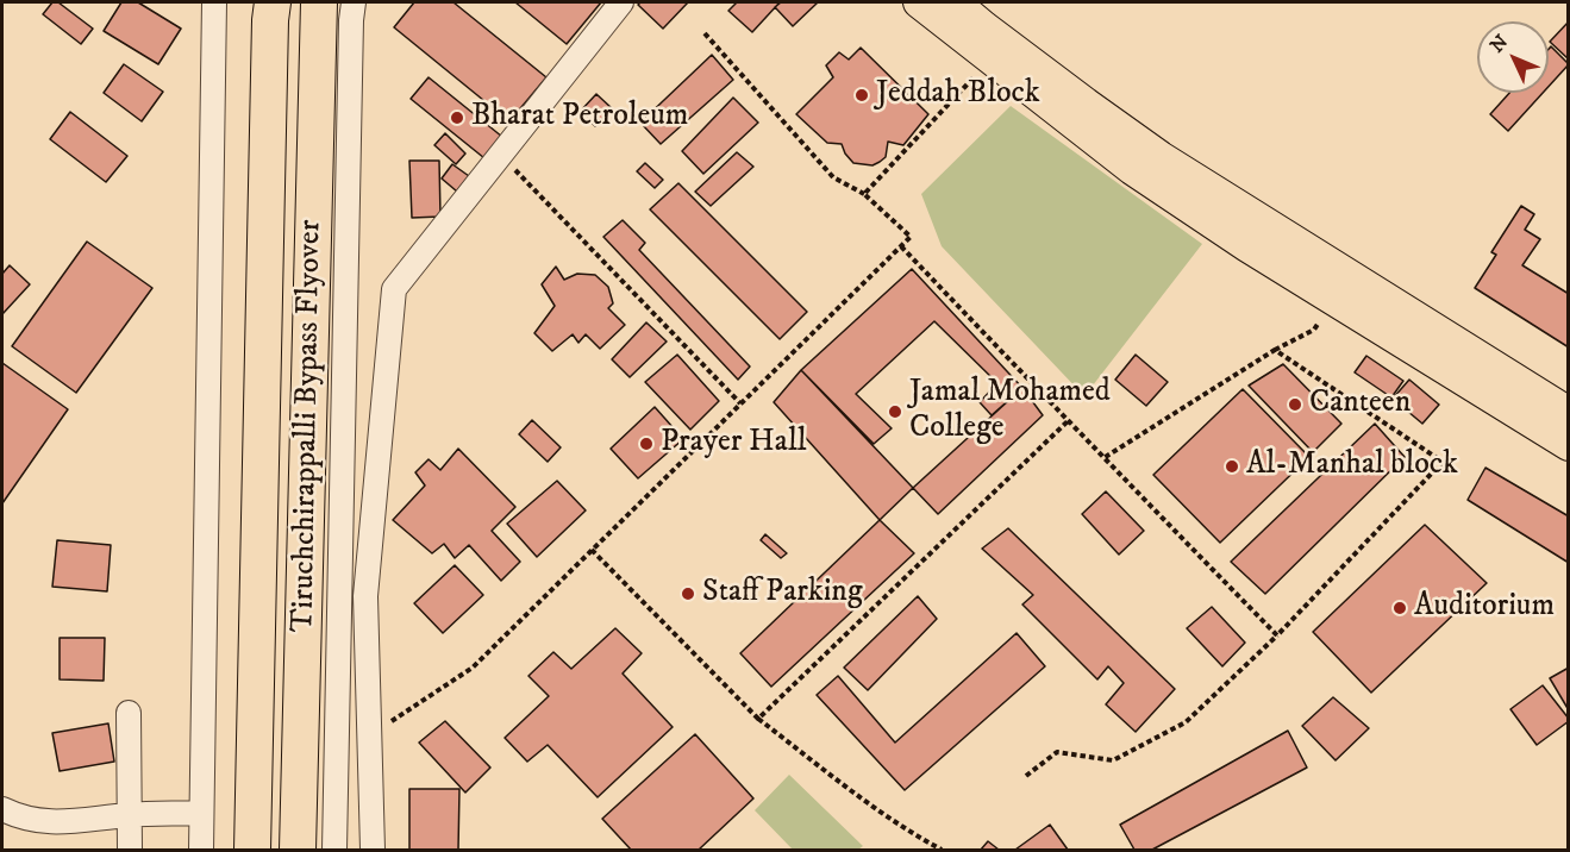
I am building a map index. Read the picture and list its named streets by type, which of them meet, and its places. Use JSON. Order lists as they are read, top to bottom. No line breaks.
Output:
{"streets":{"highway":["Tiruchchirappalli Bypass Flyover"]},"places":["Jeddah Block","Bharat Petroleum","Canteen","Jamal Mohamed College","Prayer Hall","Al-Manhal block","Staff Parking","Auditorium"],"north":"top left"}
